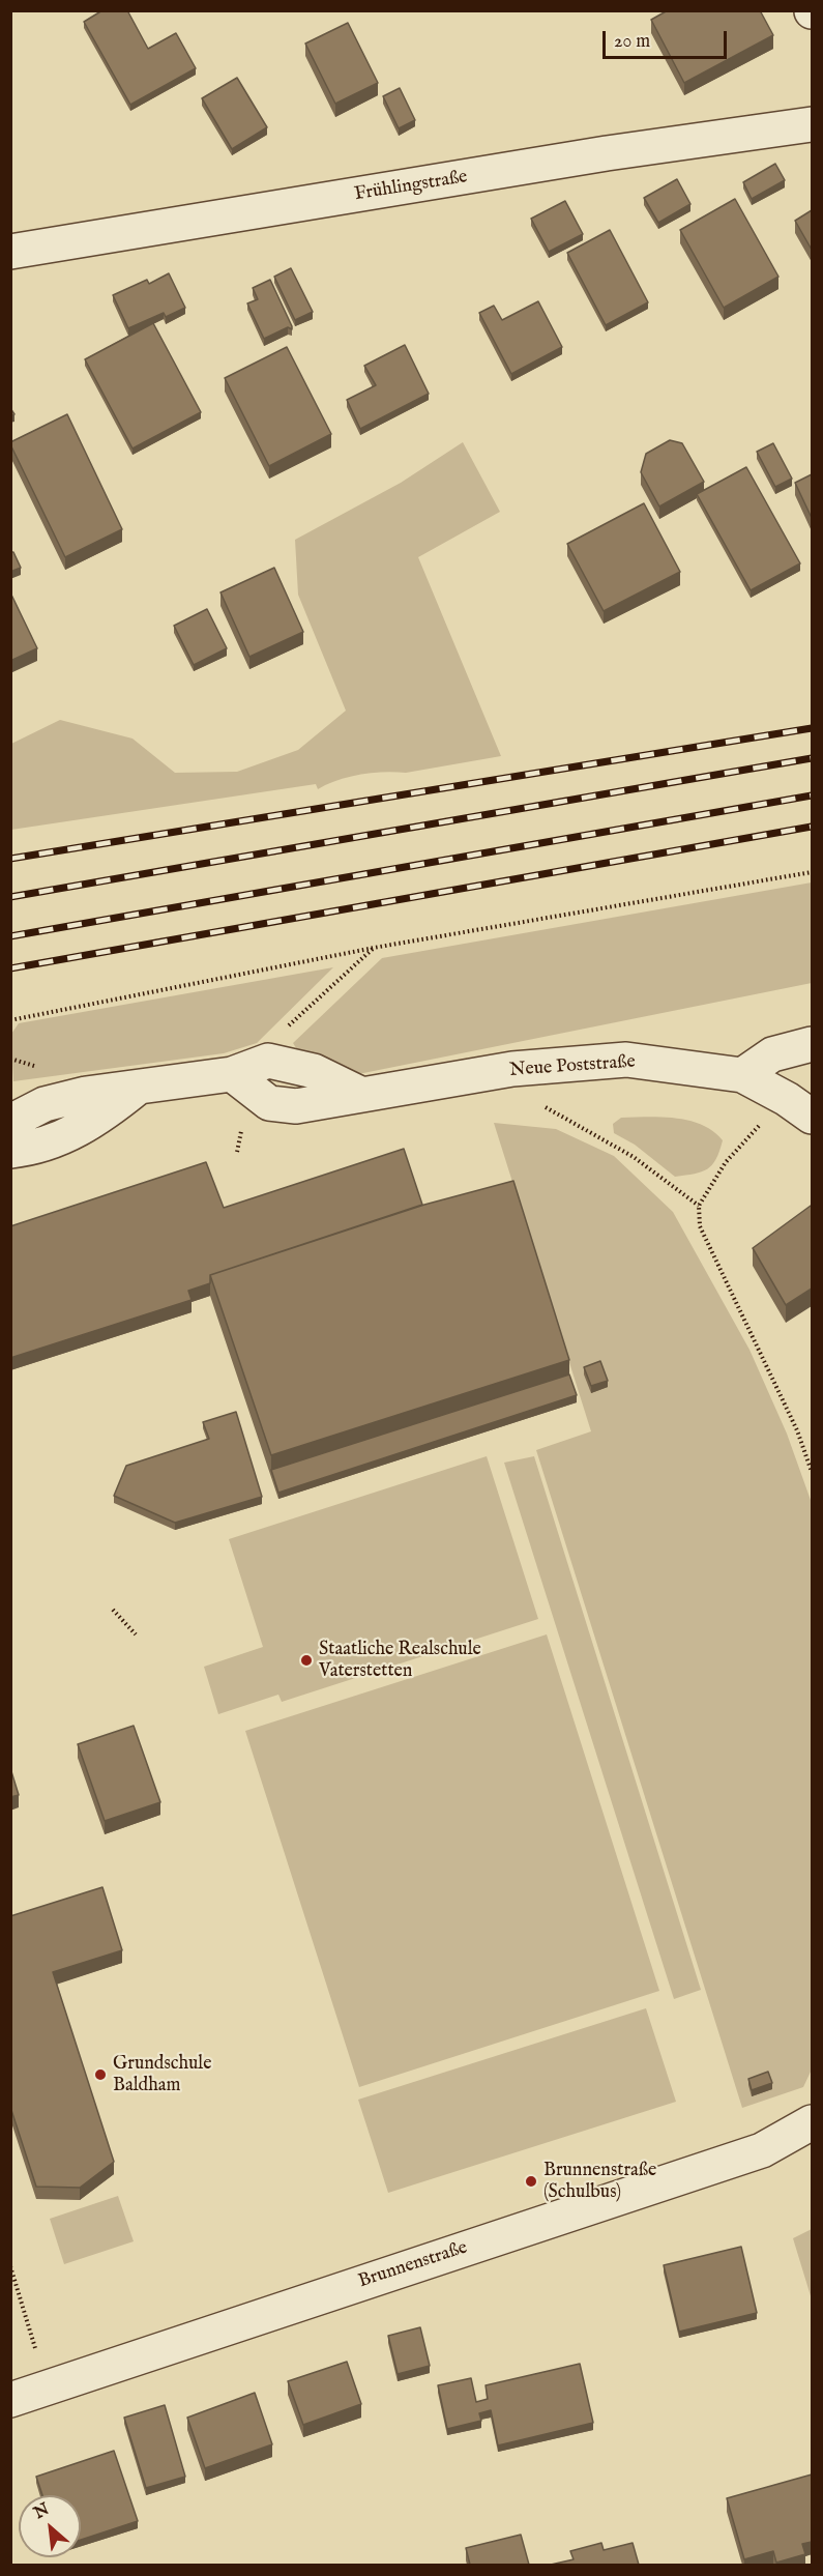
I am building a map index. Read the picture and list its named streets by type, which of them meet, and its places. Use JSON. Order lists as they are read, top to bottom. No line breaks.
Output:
{"streets":{"street":["Frühlingstraße","Neue Poststraße","Brunnenstraße"]},"places":["Staatliche Realschule Vaterstetten","Grundschule Baldham","Brunnenstraße (Schulbus)"],"scale_bar":"20 m","north":"top left"}
